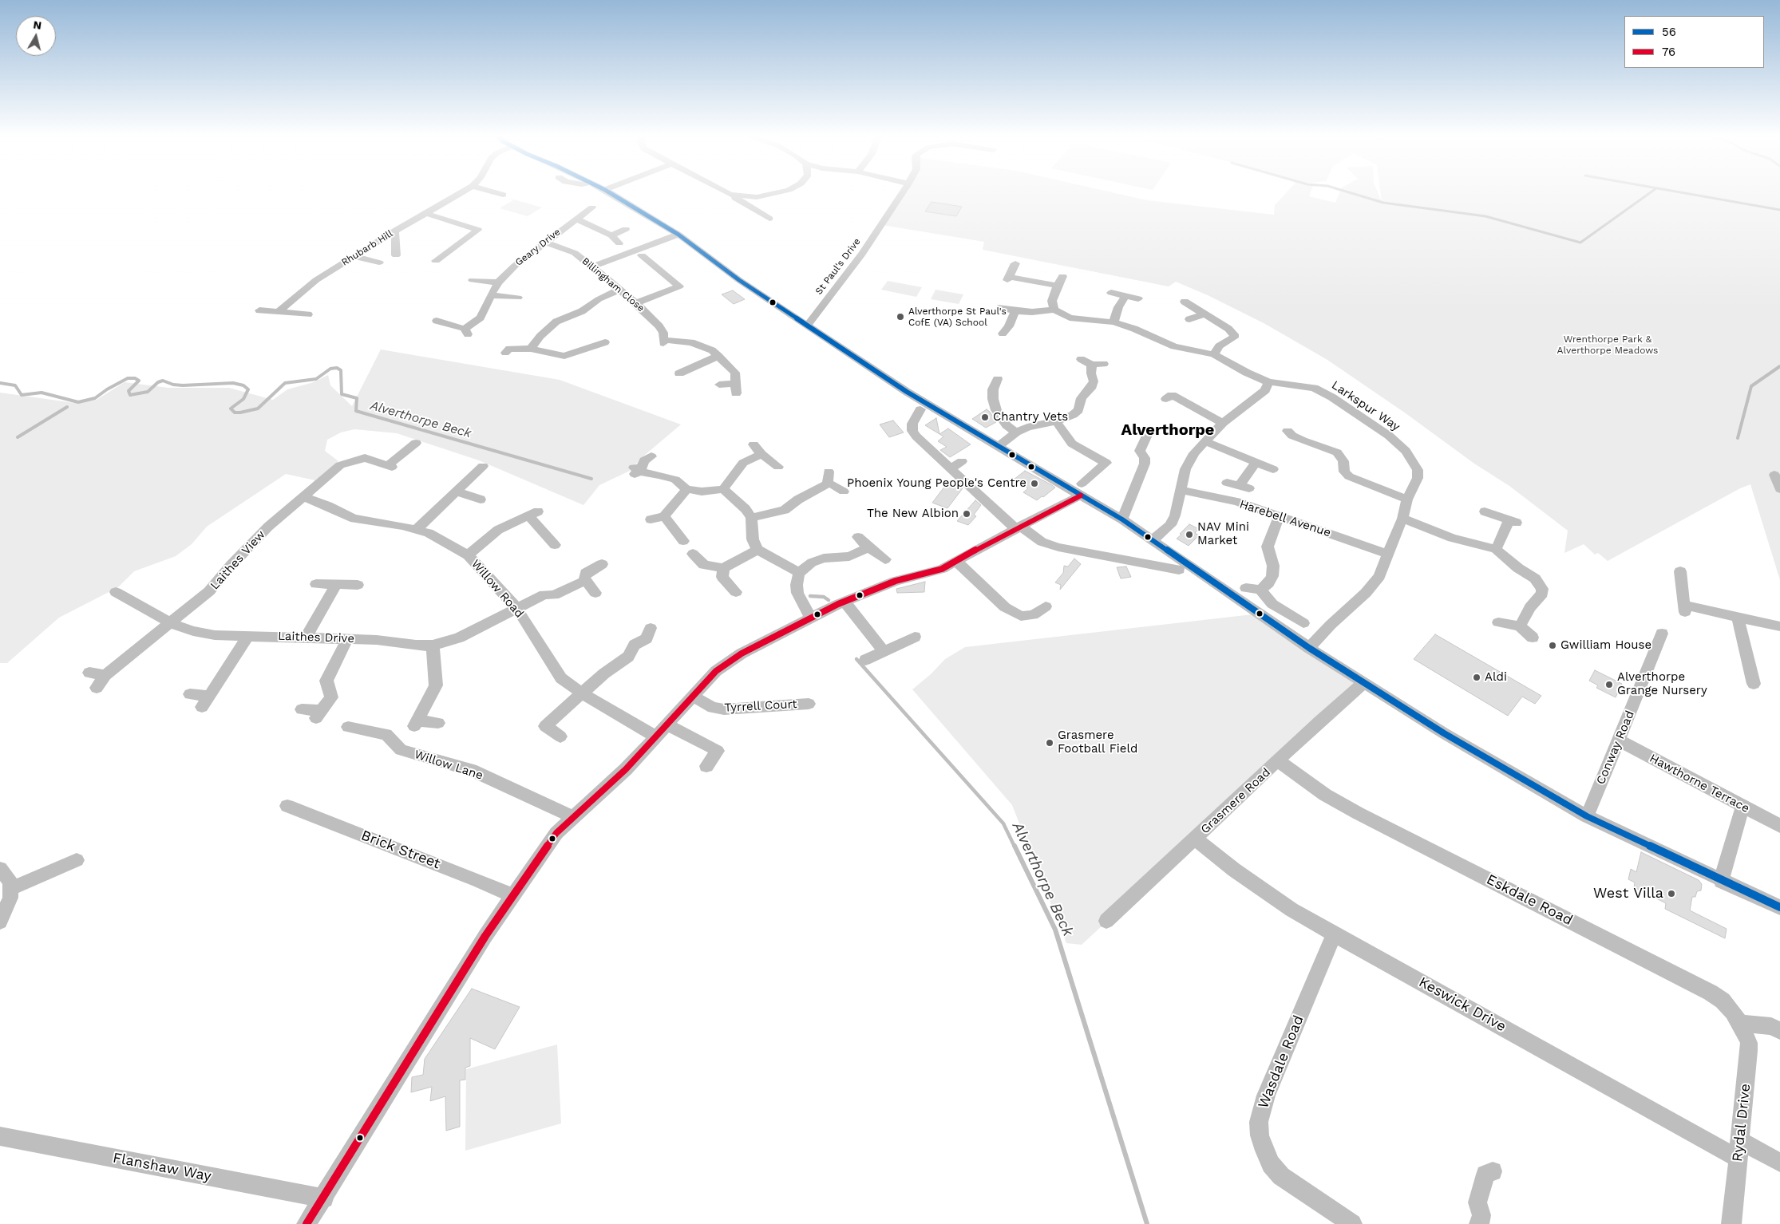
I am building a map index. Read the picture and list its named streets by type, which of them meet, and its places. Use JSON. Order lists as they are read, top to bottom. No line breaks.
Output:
{"streets":{"street":["Geary Drive","Rhubarb Hill","St Paul's Drive","Billingham Close","Larkspur Way","Harebell Avenue","Laithes View","Willow Road","Laithes Drive","Tyrrell Court","Conway Road","Willow Lane","Hawthorne Terrace","Grasmere Road","Brick Street","Eskdale Road","Keswick Drive","Wasdale Road","Rydal Drive","Flanshaw Way"]},"crossings":[["Geary Drive","Billingham Close"],["Larkspur Way","Harebell Avenue"],["Laithes View","Willow Road"],["Laithes View","Laithes Drive"],["Willow Road","Laithes Drive"],["Conway Road","Hawthorne Terrace"],["Grasmere Road","Eskdale Road"],["Grasmere Road","Keswick Drive"],["Eskdale Road","Rydal Drive"],["Keswick Drive","Wasdale Road"],["Keswick Drive","Rydal Drive"]],"districts":["Alverthorpe"],"water":["Alverthorpe Beck"],"parks":["Wrenthorpe Park & Alverthorpe Meadows"],"places":["Alverthorpe St Paul's CofE (VA) School","Chantry Vets","Phoenix Young People's Centre","The New Albion","NAV Mini Market","Gwilliam House","Aldi","Alverthorpe Grange Nursery","Grasmere Football Field","West Villa"],"lines":["transit line 56","transit line 76"],"legend":["56","76"],"north":"top"}
